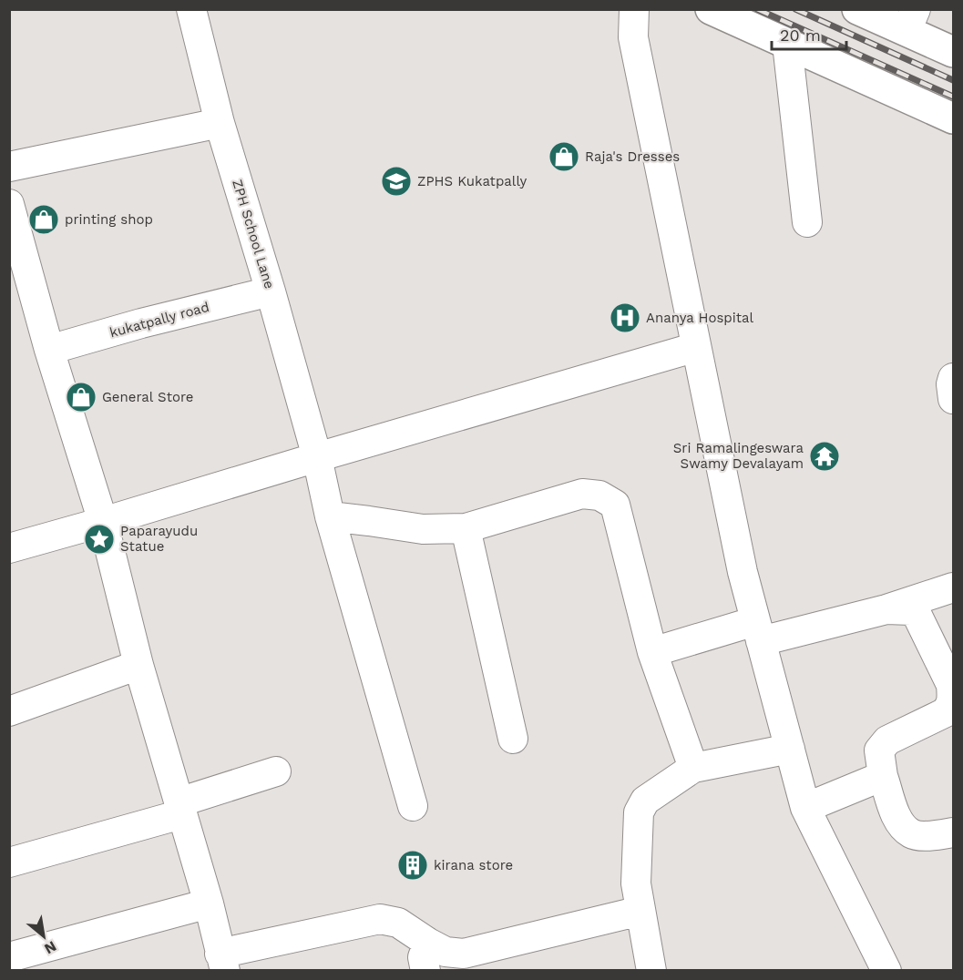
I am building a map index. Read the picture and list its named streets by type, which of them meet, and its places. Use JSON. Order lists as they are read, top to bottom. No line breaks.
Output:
{"streets":{"street":["ZPH School Lane","kukatpally road"]},"crossings":[["ZPH School Lane","kukatpally road"]],"places":{"shop":["Raja's Dresses","printing shop","General Store"],"school or university":["ZPHS Kukatpally"],"hospital":["Ananya Hospital"],"temple":["Sri Ramalingeswara Swamy Devalayam"],"place":["Paparayudu Statue"],"building":["kirana store"]},"scale_bar":"20 m","north":"bottom right"}
